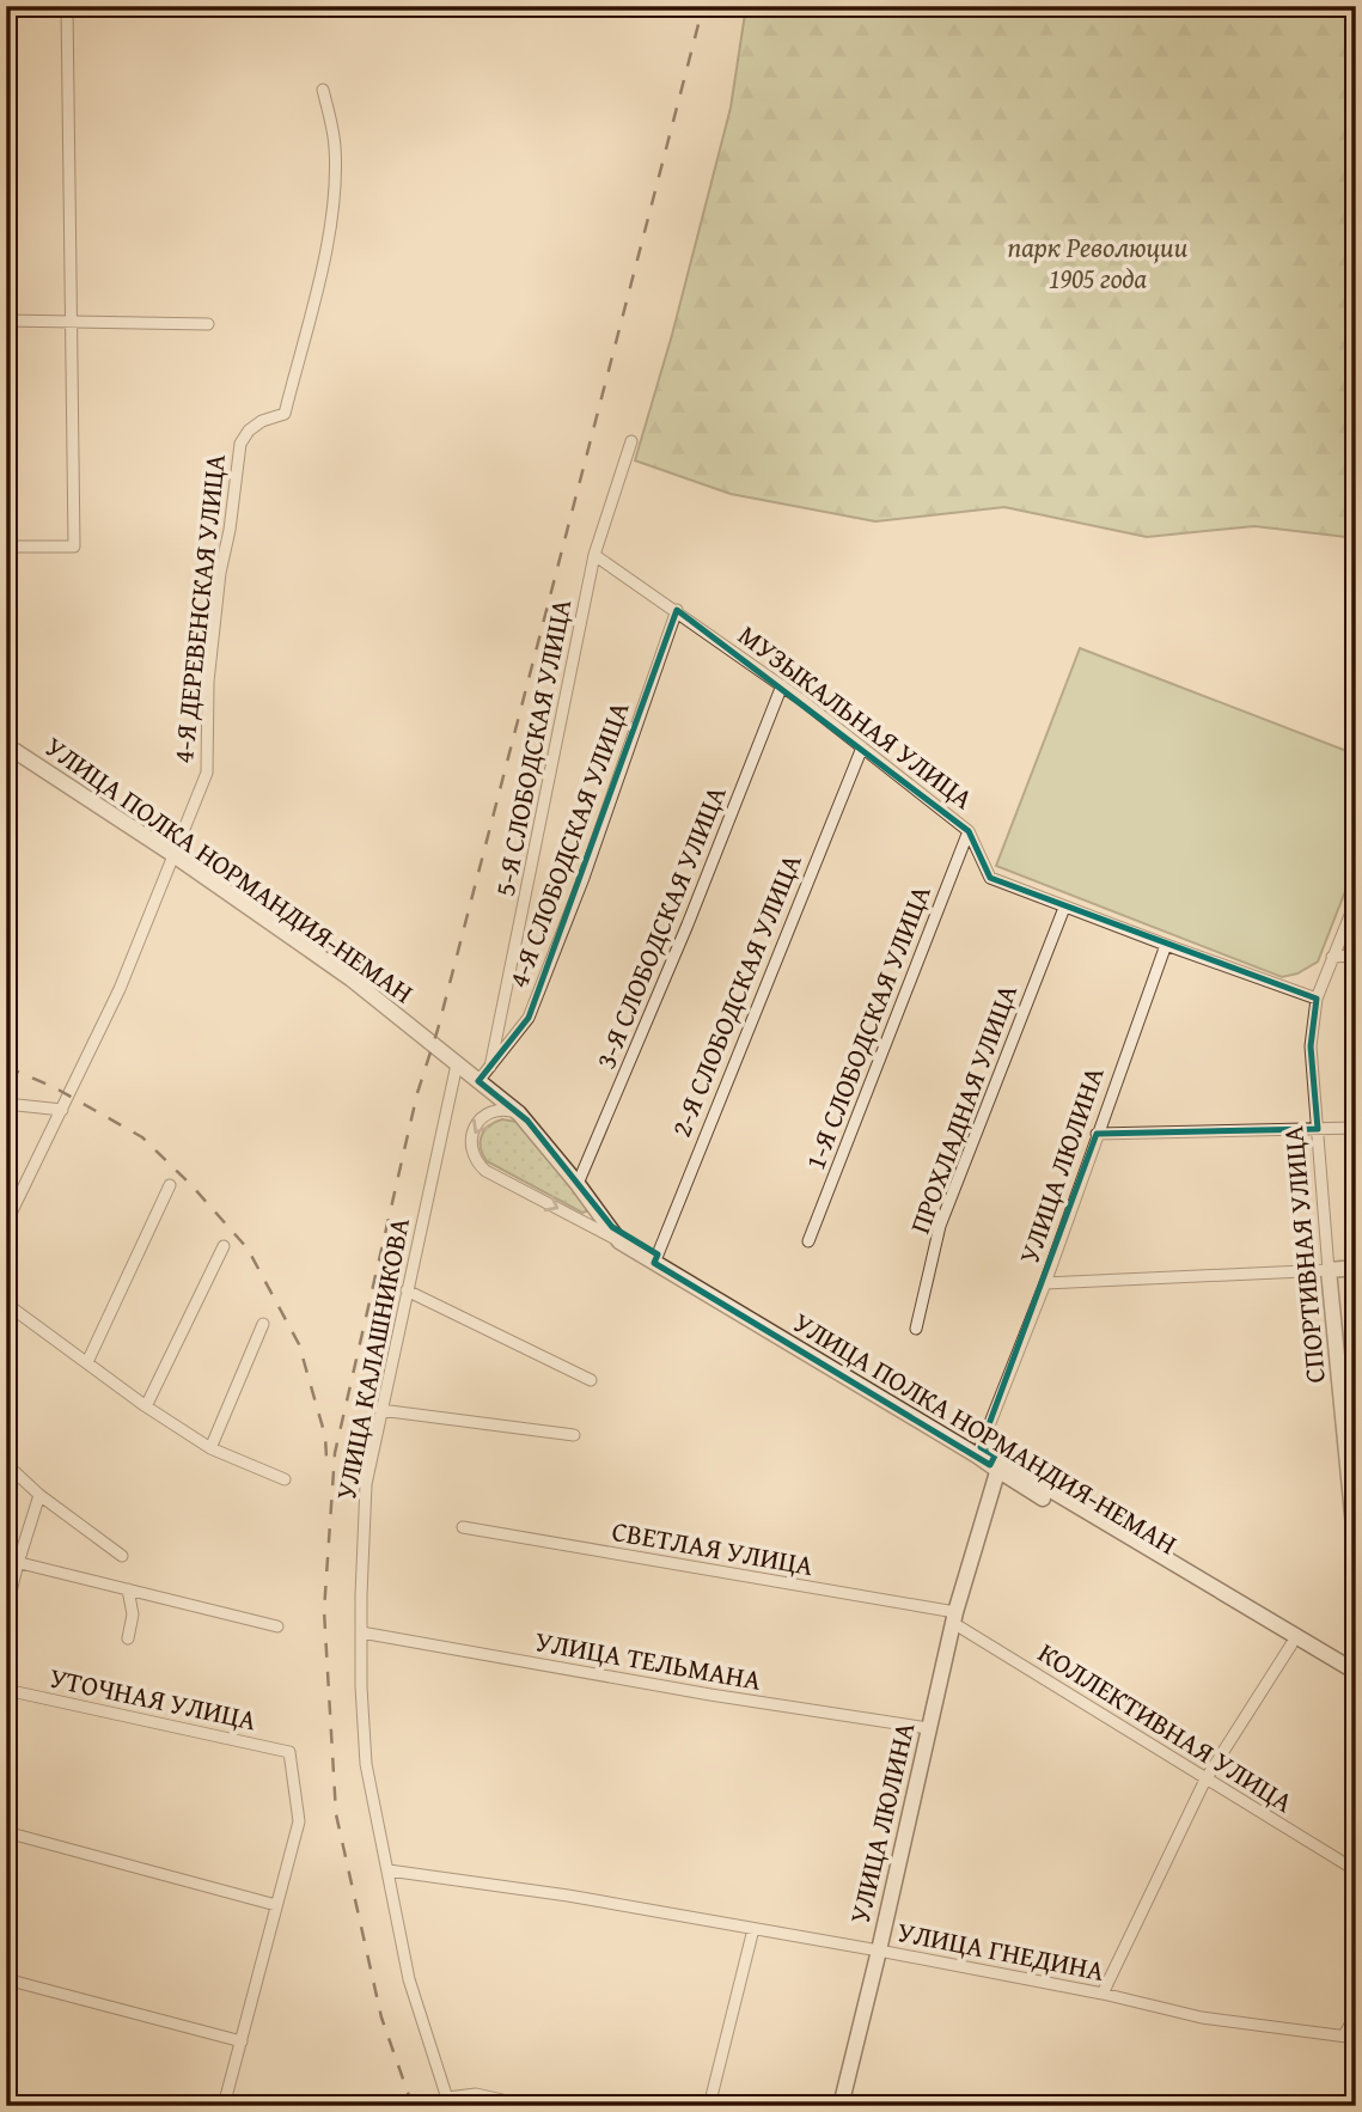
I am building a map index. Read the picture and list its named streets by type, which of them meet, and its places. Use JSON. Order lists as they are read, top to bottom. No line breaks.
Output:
{"streets":{"street":["4-Я ДЕРЕВЕНСКАЯ УЛИЦА","МУЗЫКАЛЬНАЯ УЛИЦА","5-Я СЛОБОДСКАЯ УЛИЦА","4-Я СЛОБОДСКАЯ УЛИЦА","УЛИЦА ПОЛКА НОРМАНДИЯ-НЕМАН","3-Я СЛОБОДСКАЯ УЛИЦА","2-Я СЛОБОДСКАЯ УЛИЦА","1-Я СЛОБОДСКАЯ УЛИЦА","ПРОХЛАДНАЯ УЛИЦА","УЛИЦА ЛЮЛИНА","СПОРТИВНАЯ УЛИЦА","УЛИЦА КАЛАШНИКОВА","СВЕТЛАЯ УЛИЦА","УЛИЦА ТЕЛЬМАНА","УТОЧНАЯ УЛИЦА","КОЛЛЕКТИВНАЯ УЛИЦА","УЛИЦА ГНЕДИНА"]},"crossings":[["4-Я ДЕРЕВЕНСКАЯ УЛИЦА","УЛИЦА ПОЛКА НОРМАНДИЯ-НЕМАН"],["МУЗЫКАЛЬНАЯ УЛИЦА","5-Я СЛОБОДСКАЯ УЛИЦА"],["МУЗЫКАЛЬНАЯ УЛИЦА","4-Я СЛОБОДСКАЯ УЛИЦА"],["МУЗЫКАЛЬНАЯ УЛИЦА","3-Я СЛОБОДСКАЯ УЛИЦА"],["МУЗЫКАЛЬНАЯ УЛИЦА","2-Я СЛОБОДСКАЯ УЛИЦА"],["МУЗЫКАЛЬНАЯ УЛИЦА","1-Я СЛОБОДСКАЯ УЛИЦА"],["МУЗЫКАЛЬНАЯ УЛИЦА","ПРОХЛАДНАЯ УЛИЦА"],["МУЗЫКАЛЬНАЯ УЛИЦА","УЛИЦА ЛЮЛИНА"],["МУЗЫКАЛЬНАЯ УЛИЦА","СПОРТИВНАЯ УЛИЦА"],["5-Я СЛОБОДСКАЯ УЛИЦА","4-Я СЛОБОДСКАЯ УЛИЦА"],["4-Я СЛОБОДСКАЯ УЛИЦА","УЛИЦА ПОЛКА НОРМАНДИЯ-НЕМАН"],["УЛИЦА ПОЛКА НОРМАНДИЯ-НЕМАН","3-Я СЛОБОДСКАЯ УЛИЦА"],["УЛИЦА ПОЛКА НОРМАНДИЯ-НЕМАН","2-Я СЛОБОДСКАЯ УЛИЦА"],["УЛИЦА ПОЛКА НОРМАНДИЯ-НЕМАН","УЛИЦА ЛЮЛИНА"],["УЛИЦА ПОЛКА НОРМАНДИЯ-НЕМАН","УЛИЦА КАЛАШНИКОВА"],["УЛИЦА ЛЮЛИНА","СВЕТЛАЯ УЛИЦА"],["УЛИЦА ЛЮЛИНА","УЛИЦА ТЕЛЬМАНА"],["УЛИЦА ЛЮЛИНА","КОЛЛЕКТИВНАЯ УЛИЦА"],["УЛИЦА ЛЮЛИНА","УЛИЦА ГНЕДИНА"],["УЛИЦА КАЛАШНИКОВА","УЛИЦА ТЕЛЬМАНА"],["УЛИЦА КАЛАШНИКОВА","УЛИЦА ГНЕДИНА"],["СВЕТЛАЯ УЛИЦА","КОЛЛЕКТИВНАЯ УЛИЦА"]],"parks":["парк Революции 1905 года"]}
